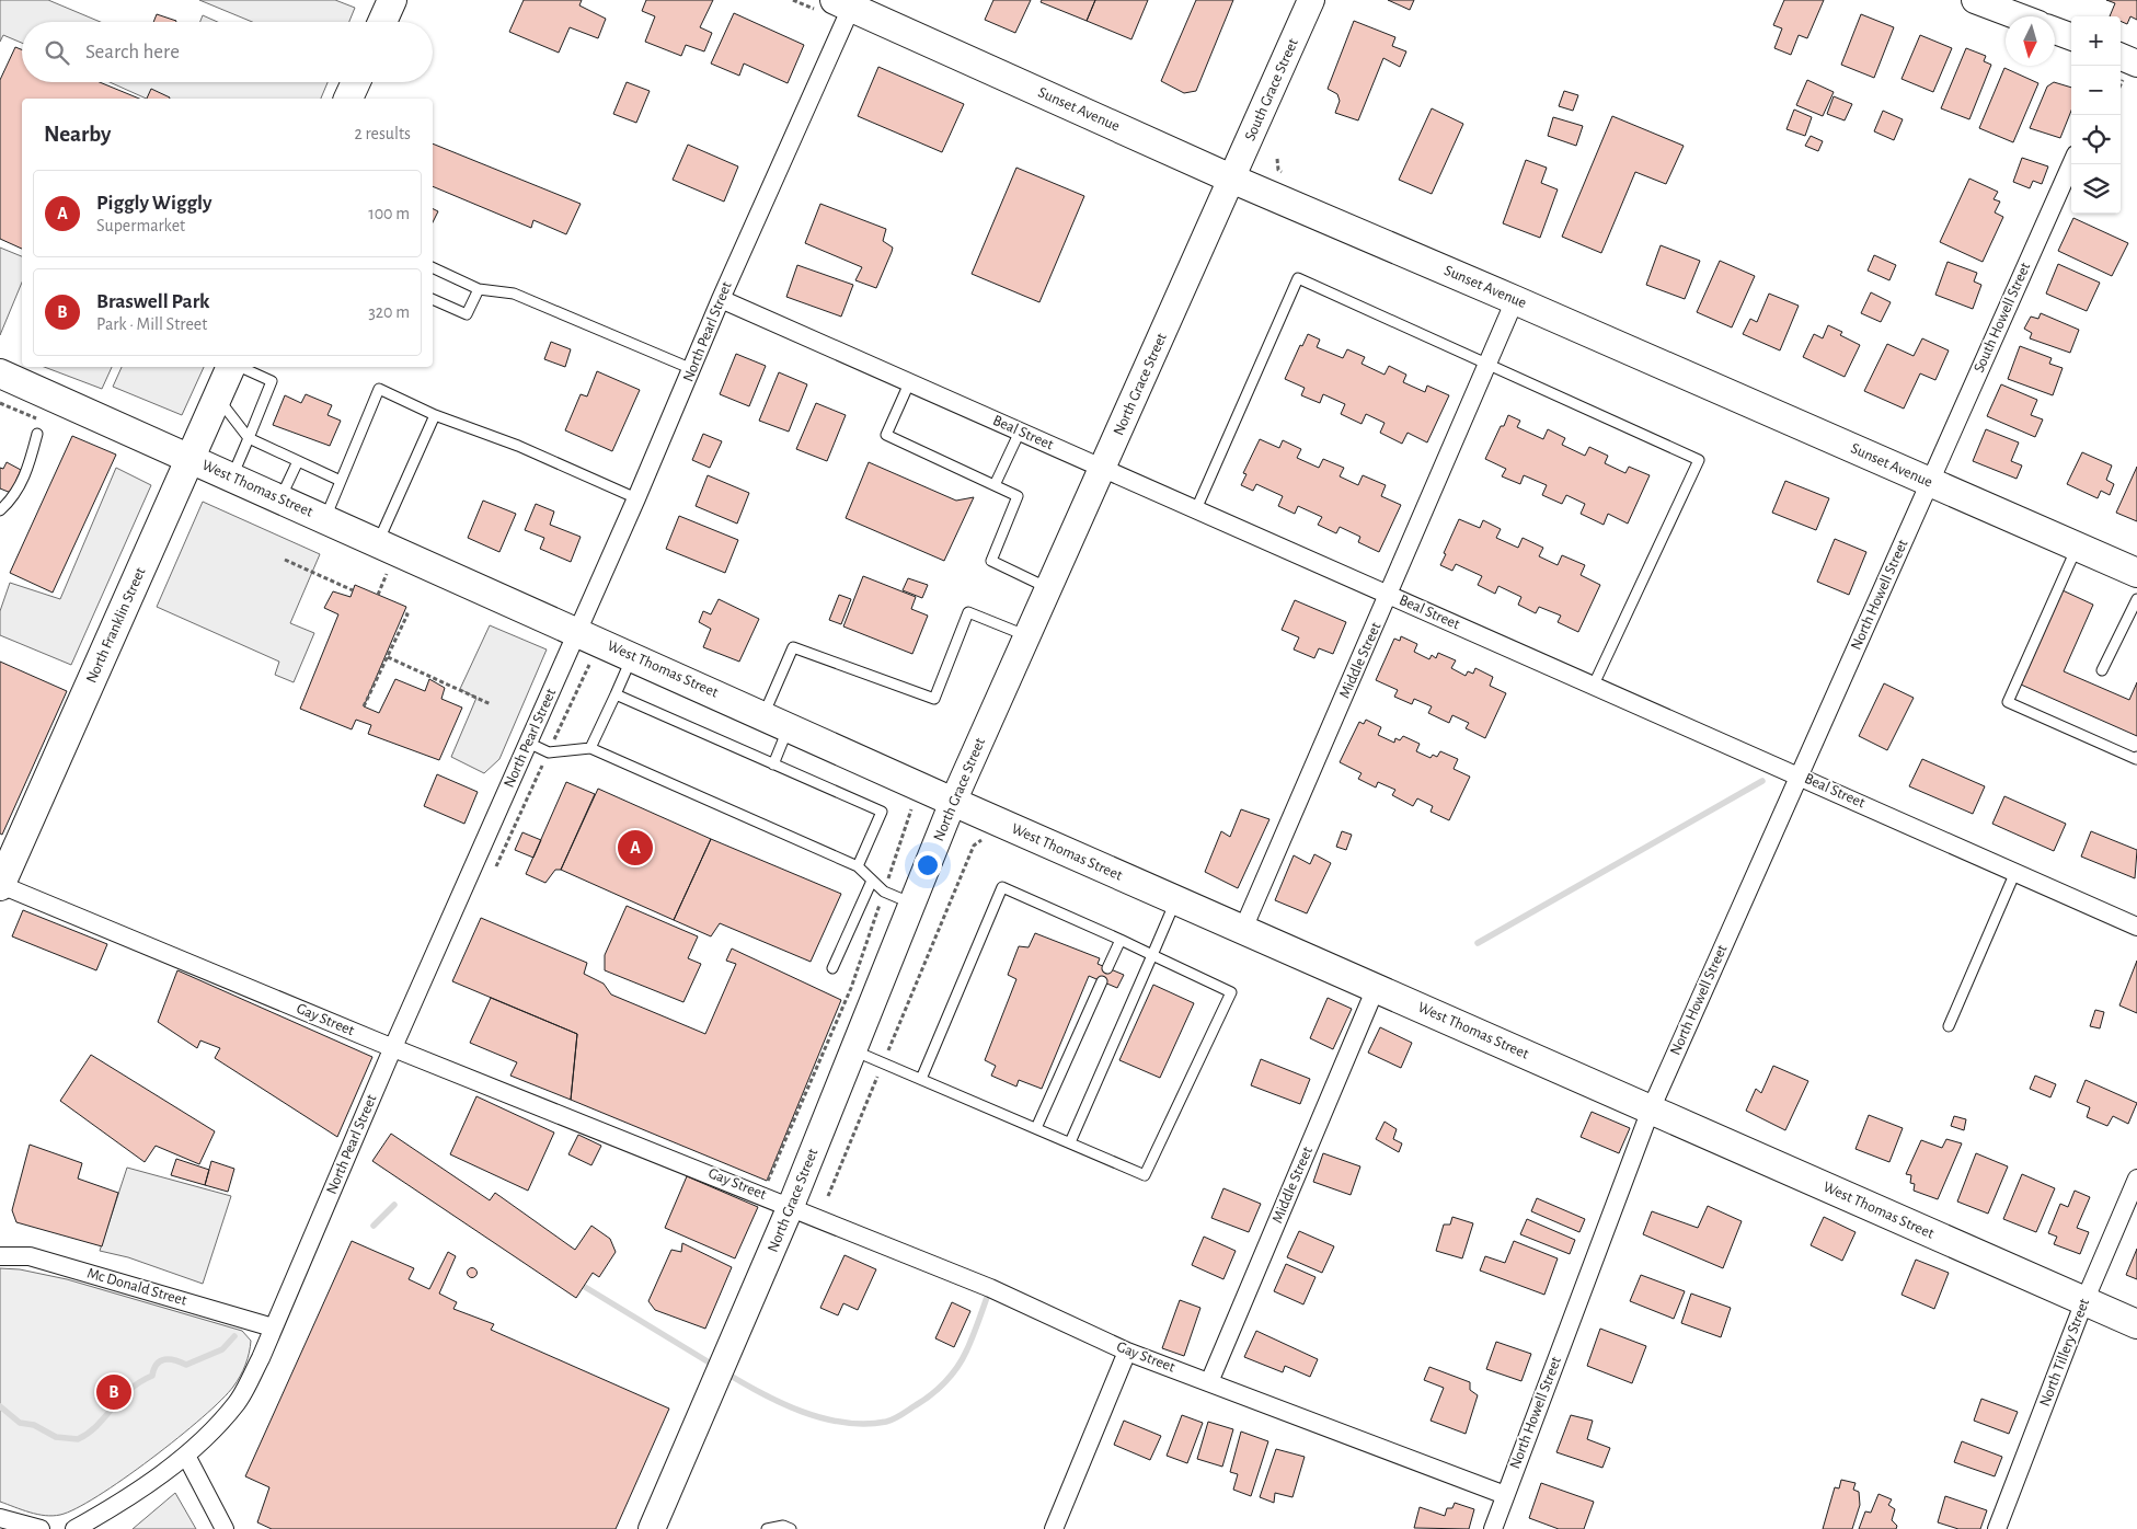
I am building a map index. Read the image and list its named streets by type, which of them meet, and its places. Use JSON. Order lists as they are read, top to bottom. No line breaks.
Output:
{"streets":{"main road":["South Grace Street","Sunset Avenue","North Grace Street","West Thomas Street","North Franklin Street"],"street":["South Howell Street","North Pearl Street","Beal Street","North Howell Street","Middle Street","Gay Street","Mc Donald Street","North Tillery Street"]},"crossings":[["South Grace Street","Sunset Avenue"],["South Grace Street","North Grace Street"],["Sunset Avenue","South Howell Street"],["Sunset Avenue","North Pearl Street"],["Sunset Avenue","North Grace Street"],["Sunset Avenue","North Howell Street"],["Sunset Avenue","Middle Street"],["South Howell Street","North Howell Street"],["North Pearl Street","Beal Street"],["North Pearl Street","West Thomas Street"],["North Pearl Street","Gay Street"],["North Pearl Street","Mc Donald Street"],["North Grace Street","Beal Street"],["North Grace Street","West Thomas Street"],["North Grace Street","Gay Street"],["Beal Street","North Howell Street"],["Beal Street","Middle Street"],["West Thomas Street","North Howell Street"],["West Thomas Street","North Franklin Street"],["West Thomas Street","Middle Street"],["West Thomas Street","North Tillery Street"],["North Howell Street","Gay Street"],["North Franklin Street","Gay Street"],["Middle Street","Gay Street"]],"north":"bottom","page":{"map_buttons":["+","−"],"search":"Search here","heading":["Nearby","2 results"],"list":[{"mark":"A","name":"Piggly Wiggly","note":"Supermarket","value":"100 m"},{"mark":"B","name":"Braswell Park","note":"Park · Mill Street","value":"320 m"}],"pins":["A","B"]}}
